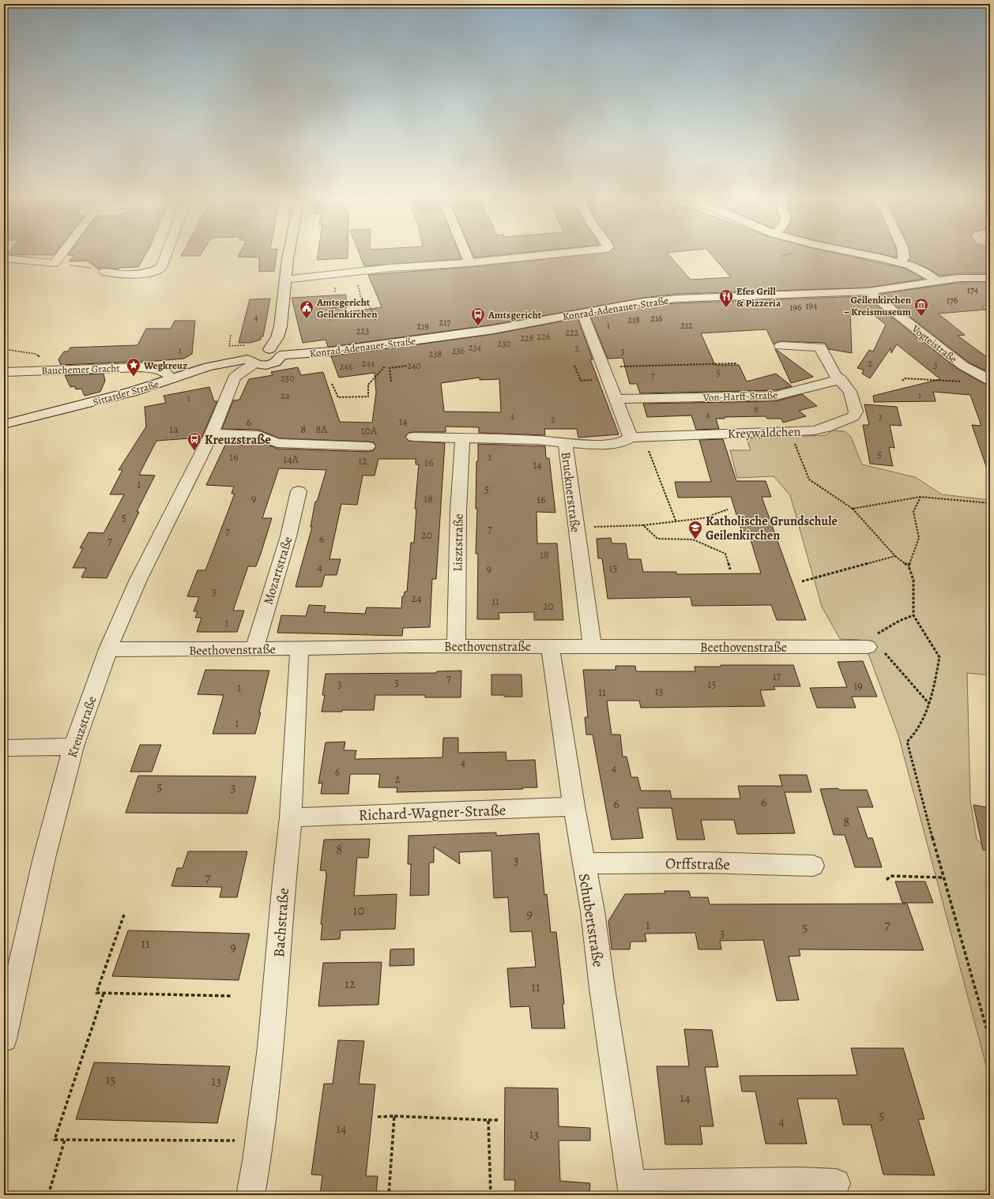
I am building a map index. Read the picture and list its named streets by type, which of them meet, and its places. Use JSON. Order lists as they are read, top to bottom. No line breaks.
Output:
{"streets":{"street":["Konrad-Adenauer-Straße","Vogteistraße","Bauchemer Gracht","Sittarder Straße","Von-Harff-Straße","Kreywäldchen","Brucknerstraße","Lisztstraße","Mozartstraße","Beethovenstraße","Kreuzstraße","Richard-Wagner-Straße","Orffstraße","Schubertstraße","Bachstraße"]},"crossings":[["Konrad-Adenauer-Straße","Vogteistraße"],["Konrad-Adenauer-Straße","Sittarder Straße"],["Konrad-Adenauer-Straße","Kreuzstraße"],["Bauchemer Gracht","Sittarder Straße"],["Sittarder Straße","Kreuzstraße"],["Von-Harff-Straße","Kreywäldchen"],["Kreywäldchen","Brucknerstraße"],["Brucknerstraße","Beethovenstraße"],["Lisztstraße","Beethovenstraße"],["Mozartstraße","Beethovenstraße"],["Beethovenstraße","Kreuzstraße"],["Beethovenstraße","Schubertstraße"],["Beethovenstraße","Bachstraße"],["Richard-Wagner-Straße","Schubertstraße"],["Richard-Wagner-Straße","Bachstraße"],["Orffstraße","Schubertstraße"]],"places":{"restaurant":["Efes Grill & Pizzeria"],"museum":["Geilenkirchen – Kreismuseum"],"public building":["Amtsgericht Geilenkirchen"],"bus stop":["Amtsgericht","Kreuzstraße"],"place":["Wegkreuz"],"school or university":["Katholische Grundschule Geilenkirchen"]},"house_numbers":["174","176","194","196","4","216","218","217","1","212","219","223","222","226","228","230","234","2","1","236","3","238","244","2","3","240","246","5","7","250","1","2a","1","6","4","4","3","2","14","6","1a","8","8A","10A","5","16","1","14A","12","16","14","1","5","9","18","16","5","7","7","20","6","7","18","4","15","9","3","24","11","20","1","17","7","5","3","15","19","1","13","11","1","4","4","6","2","5","3","6","6","8","8","3","7","10","9","1","7","5","3","11","9","12","11","15","13","14","5","4","14","13"]}
